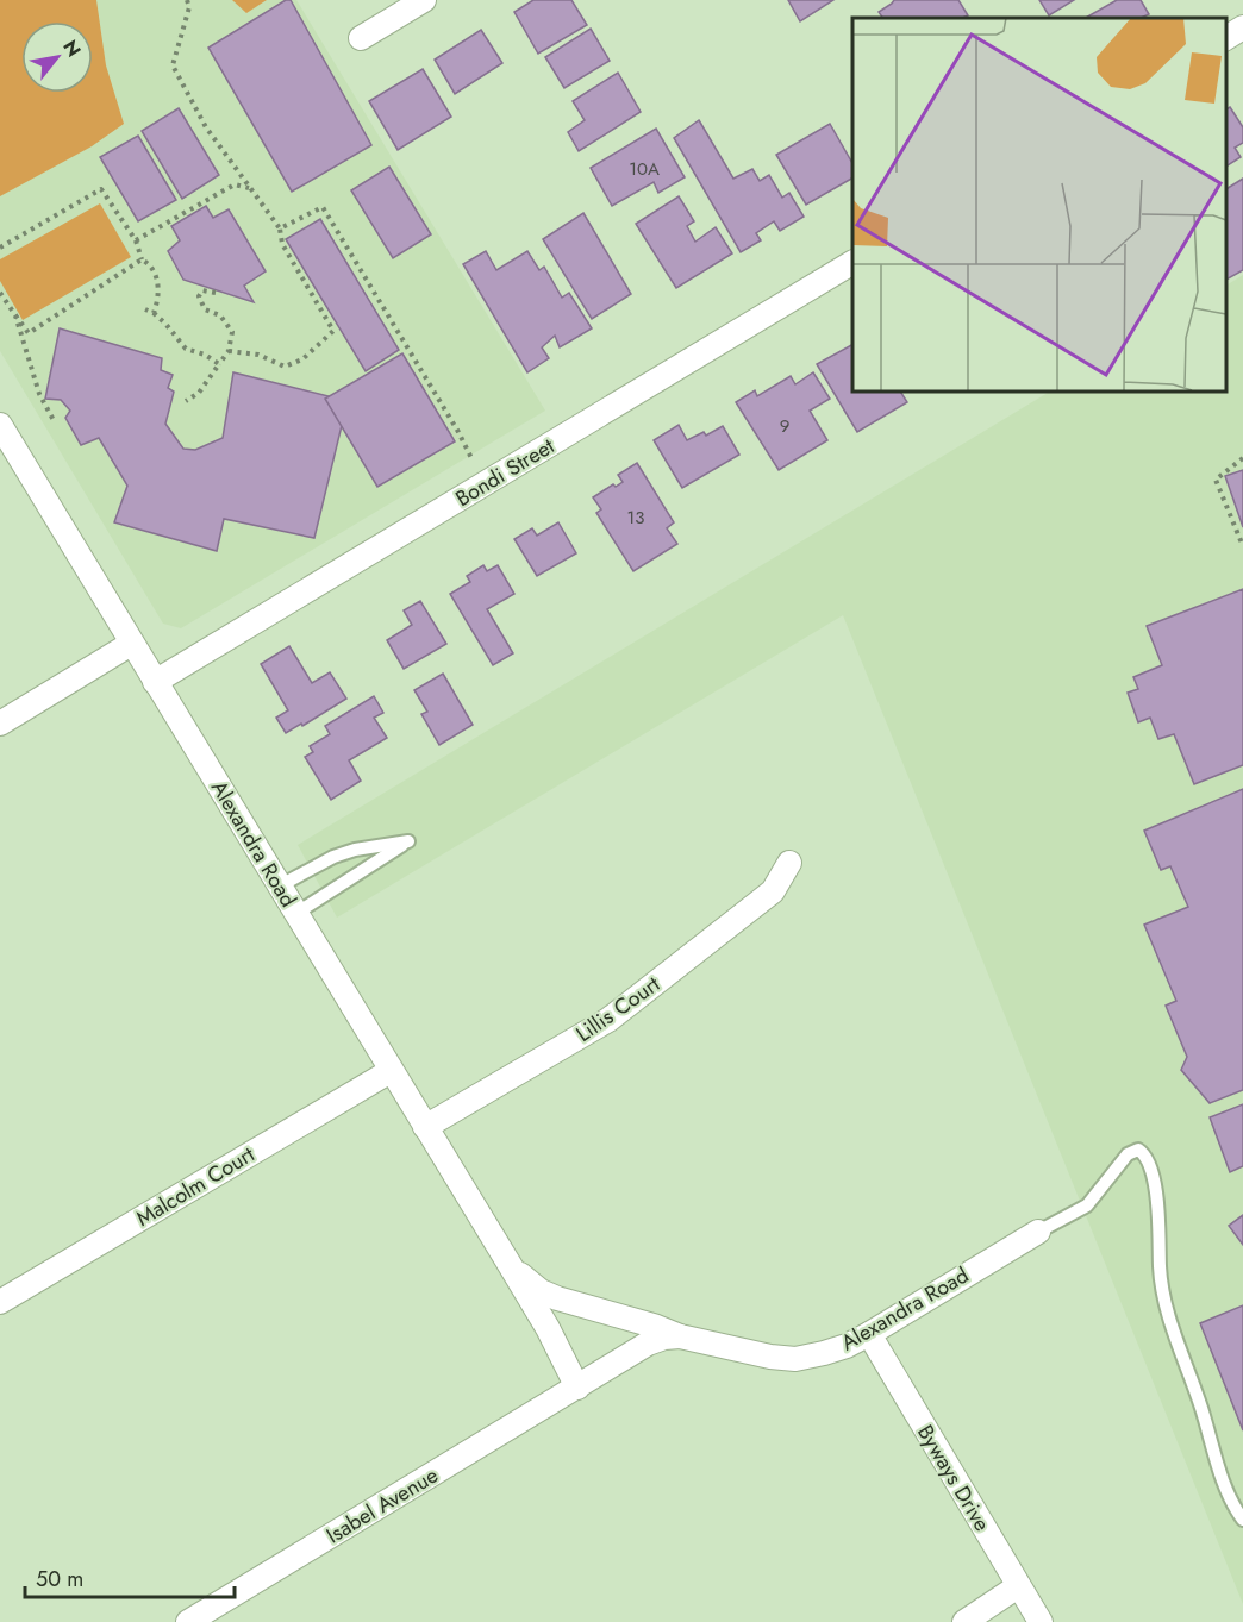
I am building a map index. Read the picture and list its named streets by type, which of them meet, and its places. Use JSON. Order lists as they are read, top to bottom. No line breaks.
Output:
{"streets":{"street":["Bondi Street","Alexandra Road","Lillis Court","Malcolm Court","Byways Drive","Isabel Avenue"]},"crossings":[["Bondi Street","Alexandra Road"],["Alexandra Road","Lillis Court"],["Alexandra Road","Malcolm Court"],["Alexandra Road","Byways Drive"],["Alexandra Road","Isabel Avenue"]],"house_numbers":["10A","9","13"],"scale_bar":"50 m","north":"top right"}
